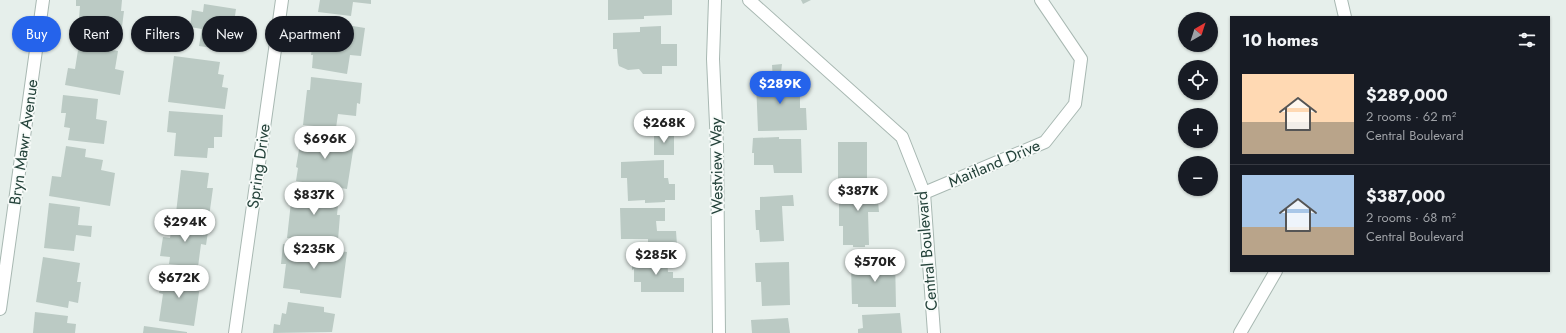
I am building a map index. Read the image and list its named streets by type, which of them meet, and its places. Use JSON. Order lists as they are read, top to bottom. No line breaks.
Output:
{"streets":{"street":["Bryn Mawr Avenue","Maitland Drive","Spring Drive","Westview Way","Central Boulevard"]},"crossings":[["Maitland Drive","Central Boulevard"]],"north":"top right","page":{"map_buttons":["+","−"],"chip":["Buy","Rent","Filters","New","Apartment"],"heading":"10 homes","list":[{"name":"$289,000","note":"2 rooms · 62 m² · Central Boulevard"},{"name":"$387,000","note":"2 rooms · 68 m² · Central Boulevard"}],"price":["$289K","$268K","$696K","$387K","$837K","$294K","$235K","$285K","$570K","$672K"]}}
